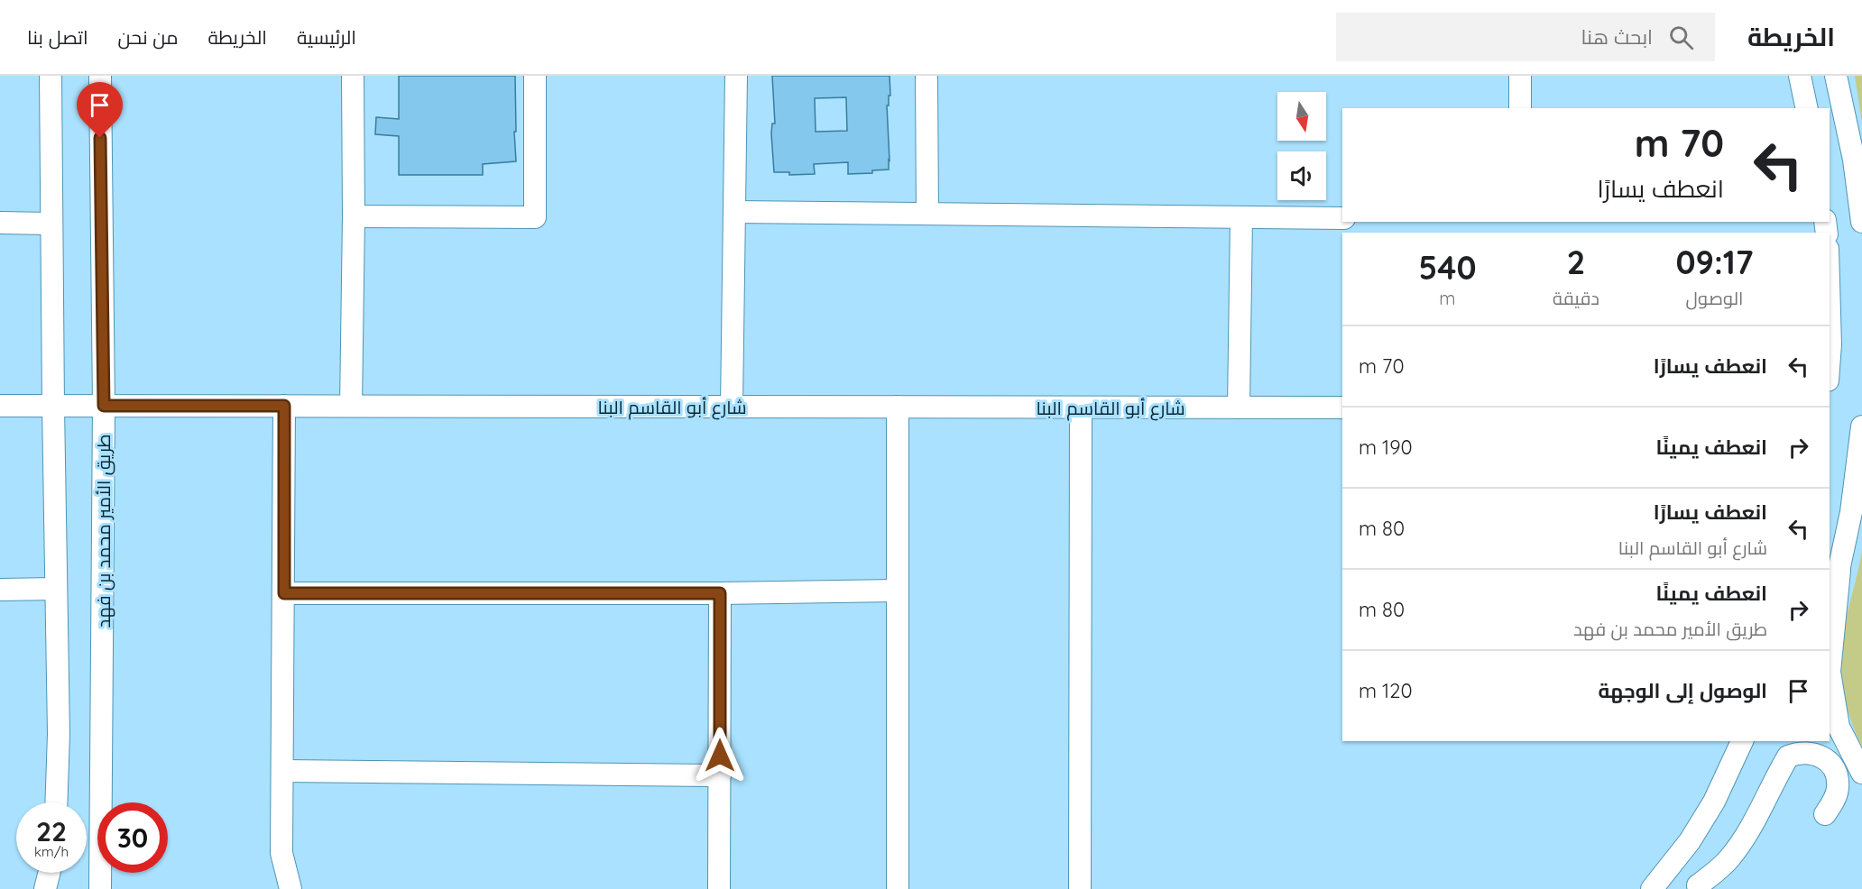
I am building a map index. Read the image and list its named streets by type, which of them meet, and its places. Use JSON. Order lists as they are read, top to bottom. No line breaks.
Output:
{"streets":{"street":["شارع أبو القاسم البنا","طريق الأمير محمد بن فهد"]},"crossings":[["شارع أبو القاسم البنا","طريق الأمير محمد بن فهد"]],"north":"bottom","page":{"header":"الخريطة","search":"ابحث هنا","nav":["الرئيسية","الخريطة","من نحن","اتصل بنا"],"turn":["70 m","انعطف يسارًا"],"eta":["09:17","الوصول","2","دقيقة","540","m"],"list":[{"name":"انعطف يسارًا","value":"70 m"},{"name":"انعطف يمينًا","value":"190 m"},{"name":"انعطف يسارًا","note":"شارع أبو القاسم البنا","value":"80 m"},{"name":"انعطف يمينًا","note":"طريق الأمير محمد بن فهد","value":"80 m"},{"name":"الوصول إلى الوجهة","value":"120 m"}],"speed":"22 km/h","limit":"30"}}
